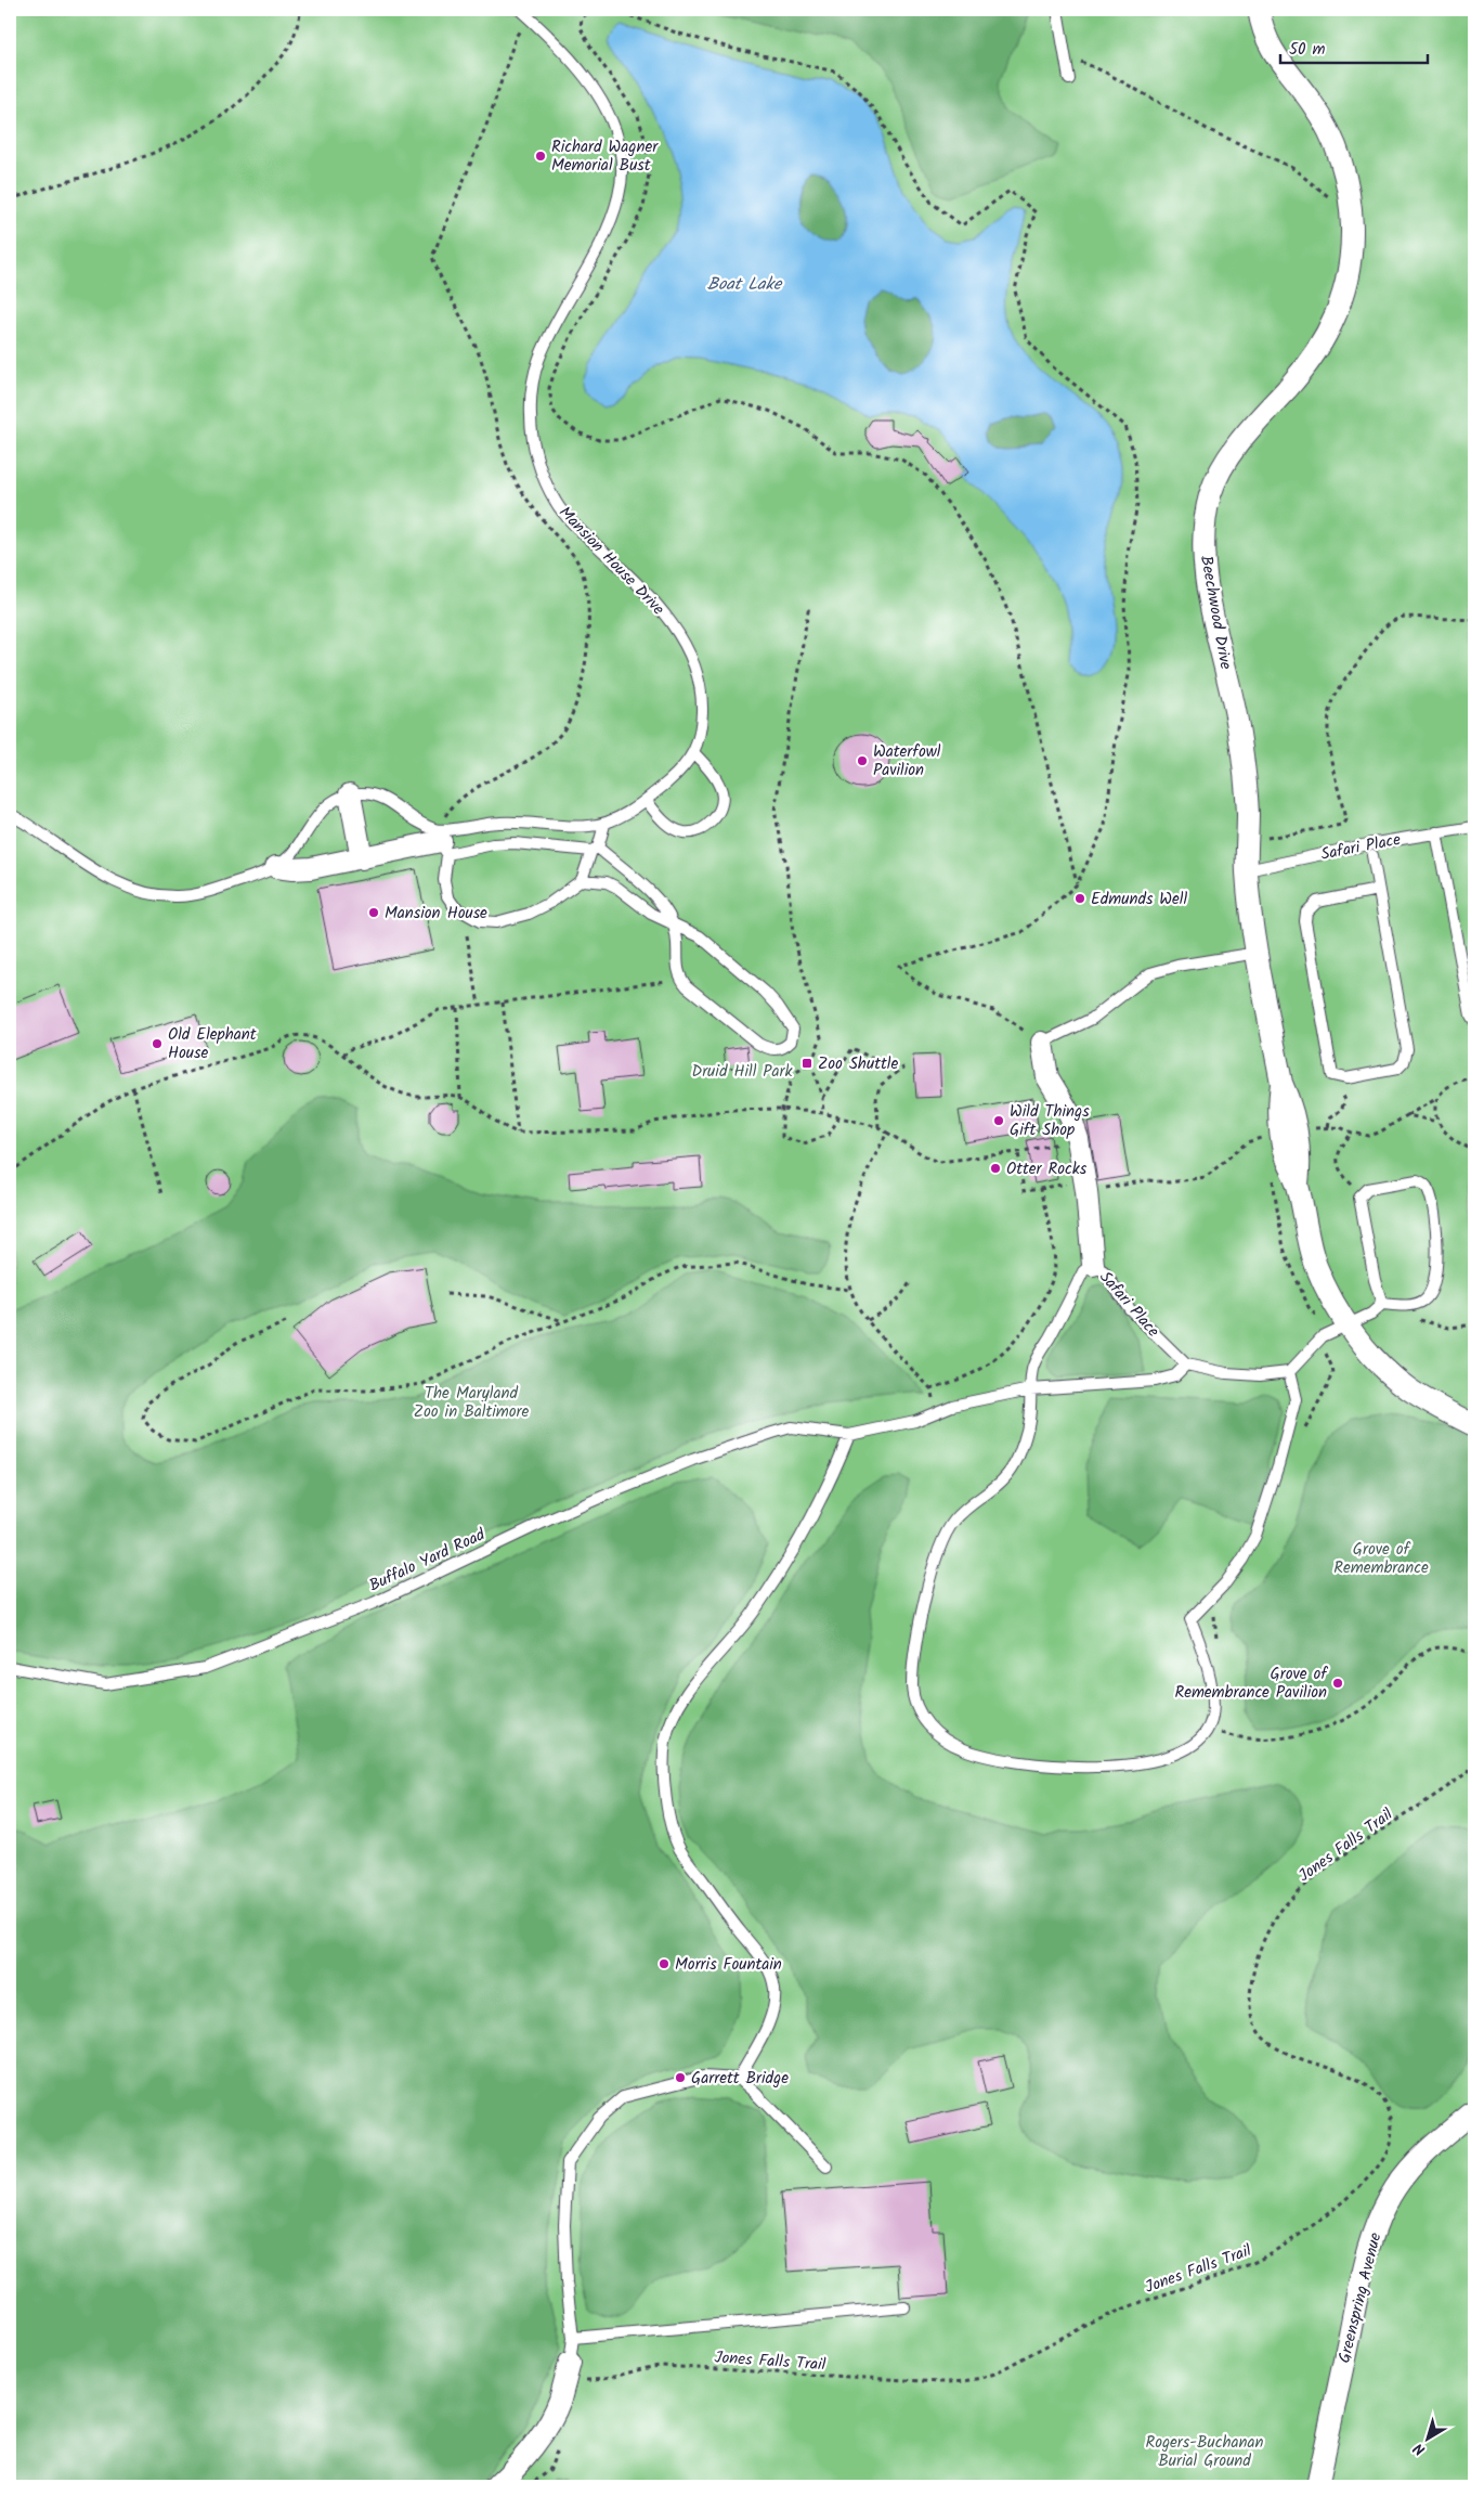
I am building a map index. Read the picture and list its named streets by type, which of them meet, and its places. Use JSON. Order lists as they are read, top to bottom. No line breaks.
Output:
{"streets":{"street":["Mansion House Drive","Beechwood Drive","Safari Place","Greenspring Avenue"],"lane":["Buffalo Yard Road"],"path":["Jones Falls Trail"]},"crossings":[["Beechwood Drive","Safari Place"],["Safari Place","Buffalo Yard Road"]],"water":["Boat Lake"],"parks":["Druid Hill Park","The Maryland Zoo in Baltimore","Grove of Remembrance","Rogers-Buchanan Burial Ground"],"places":{"other":["Richard Wagner Memorial Bust","Waterfowl Pavilion","Edmunds Well","Mansion House","Old Elephant House","Wild Things Gift Shop","Otter Rocks","Grove of Remembrance Pavilion","Morris Fountain","Garrett Bridge"],"transit":["Zoo Shuttle"]},"scale_bar":"50 m","north":"bottom left"}
